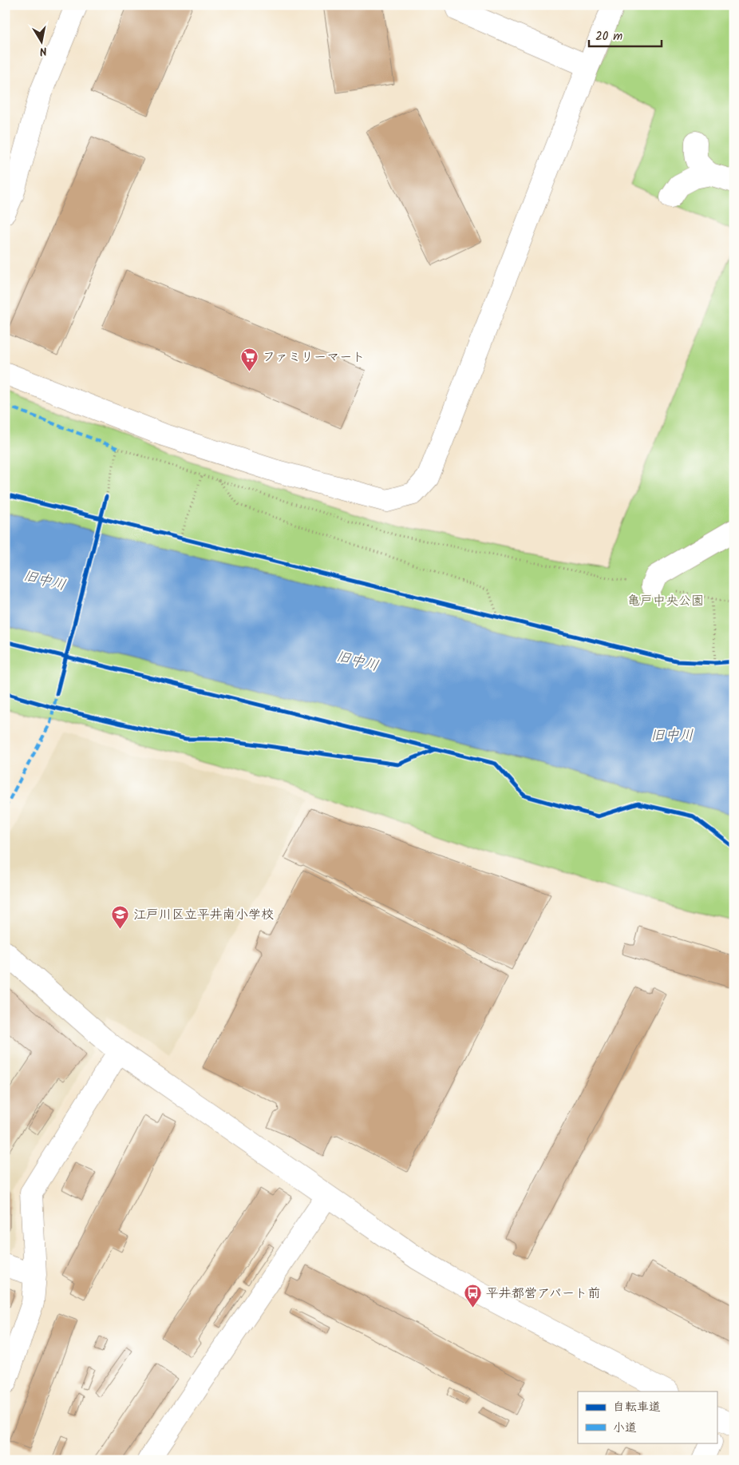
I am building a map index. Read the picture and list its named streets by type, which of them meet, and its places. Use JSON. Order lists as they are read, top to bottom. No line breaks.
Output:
{"water":["旧中川"],"parks":["亀戸中央公園"],"places":{"supermarket":["ファミリーマート"],"school or university":["江戸川区立平井南小学校"],"bus stop":["平井都営アパート前"]},"legend":["自転車道","小道"],"scale_bar":"20 m","north":"bottom"}
